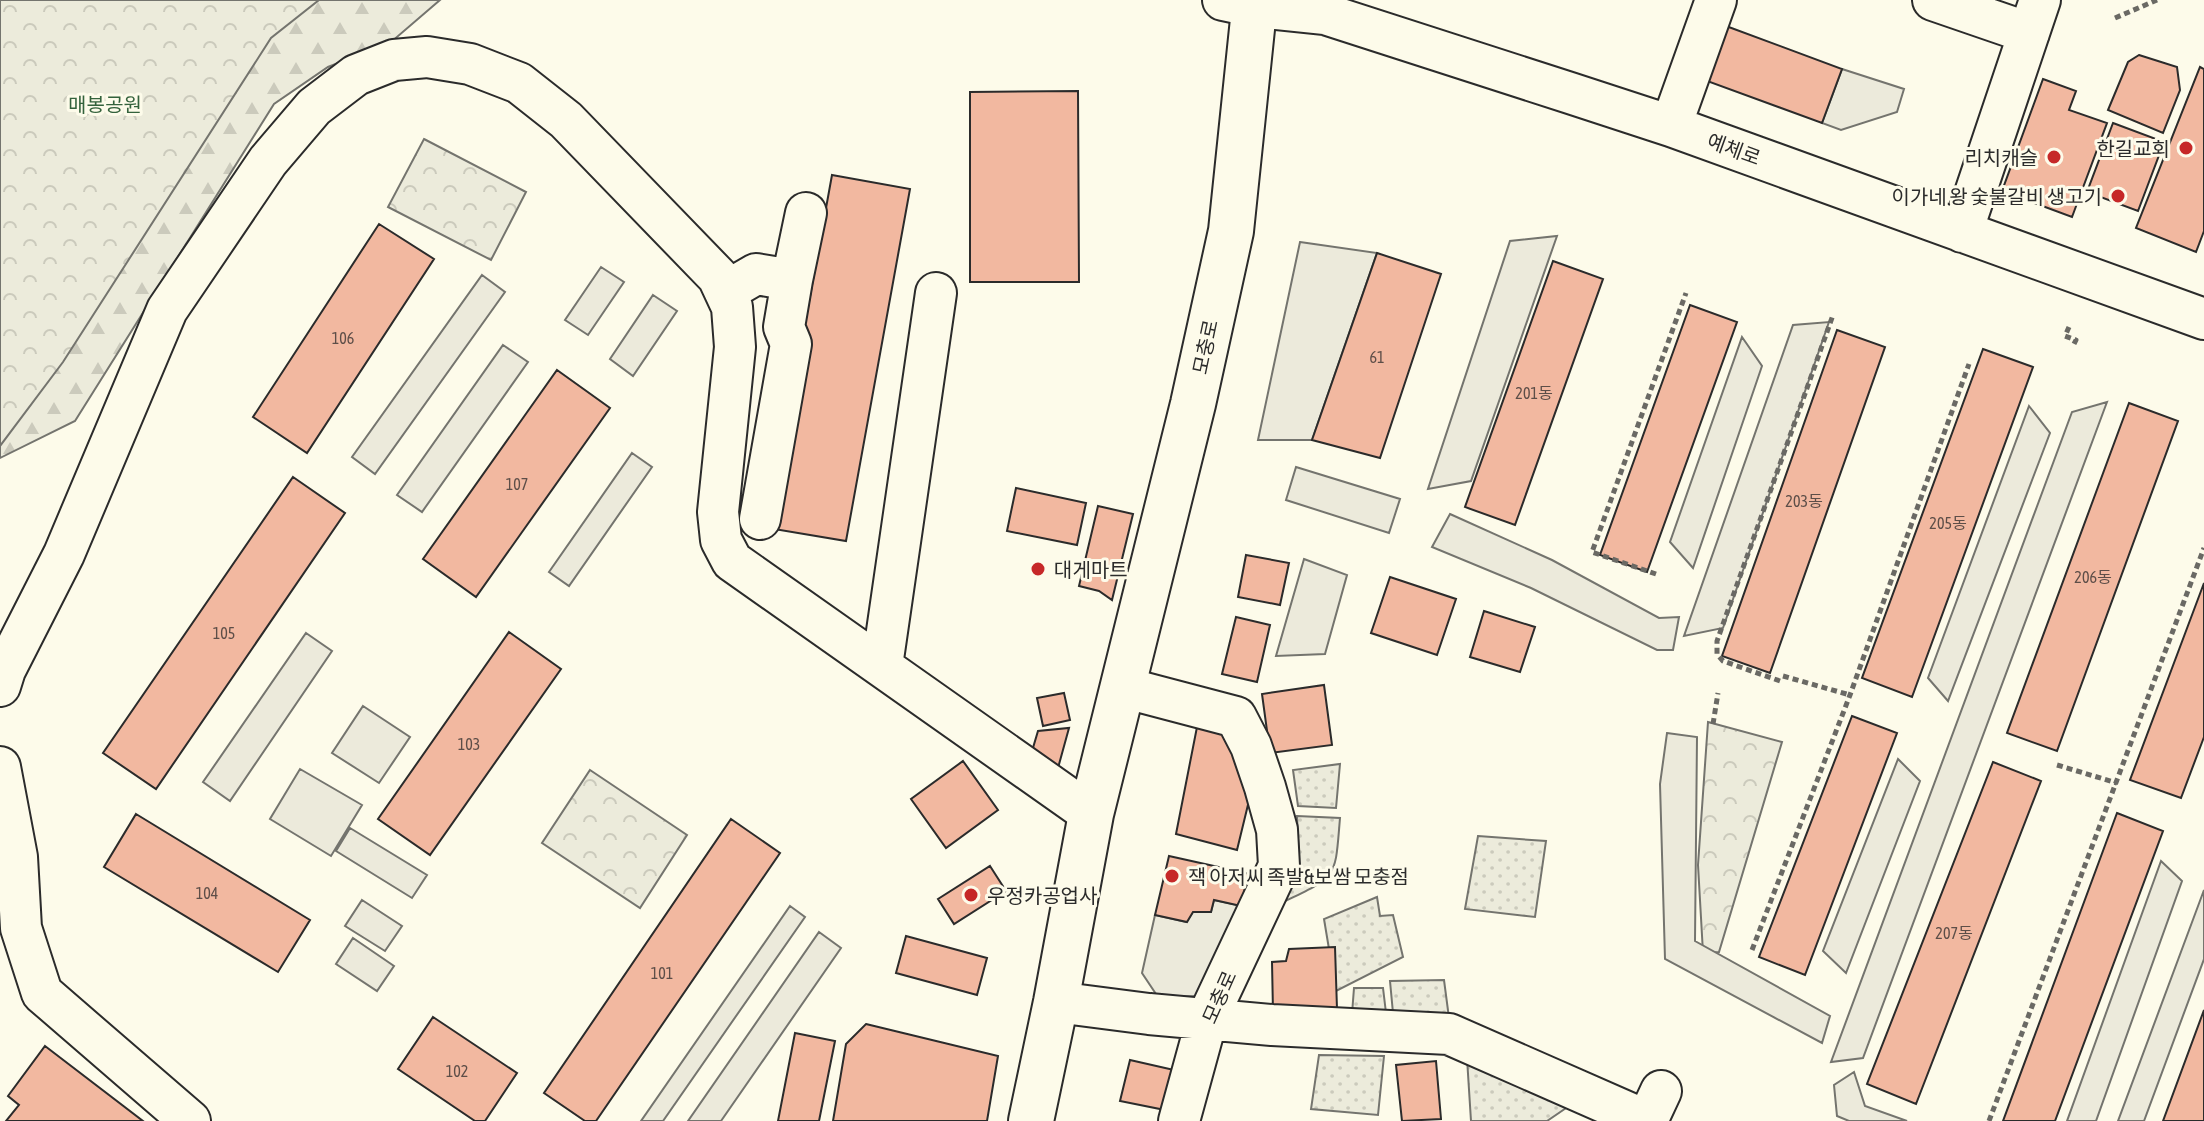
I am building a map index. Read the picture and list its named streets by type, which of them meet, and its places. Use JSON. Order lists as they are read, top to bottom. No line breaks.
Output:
{"streets":{"main road":["모충로"],"street":["예체로"]},"crossings":[["예체로","모충로"]],"parks":["매봉공원"],"places":["한길교회","리치캐슬","이가네 왕 숯불갈비 생고기","대게마트","잭 아저씨 족발&보쌈 모충점","우정카공업사"],"house_numbers":["106","61","201동","107","203동","205동","206동","105","103","104","207동","101","102"]}
